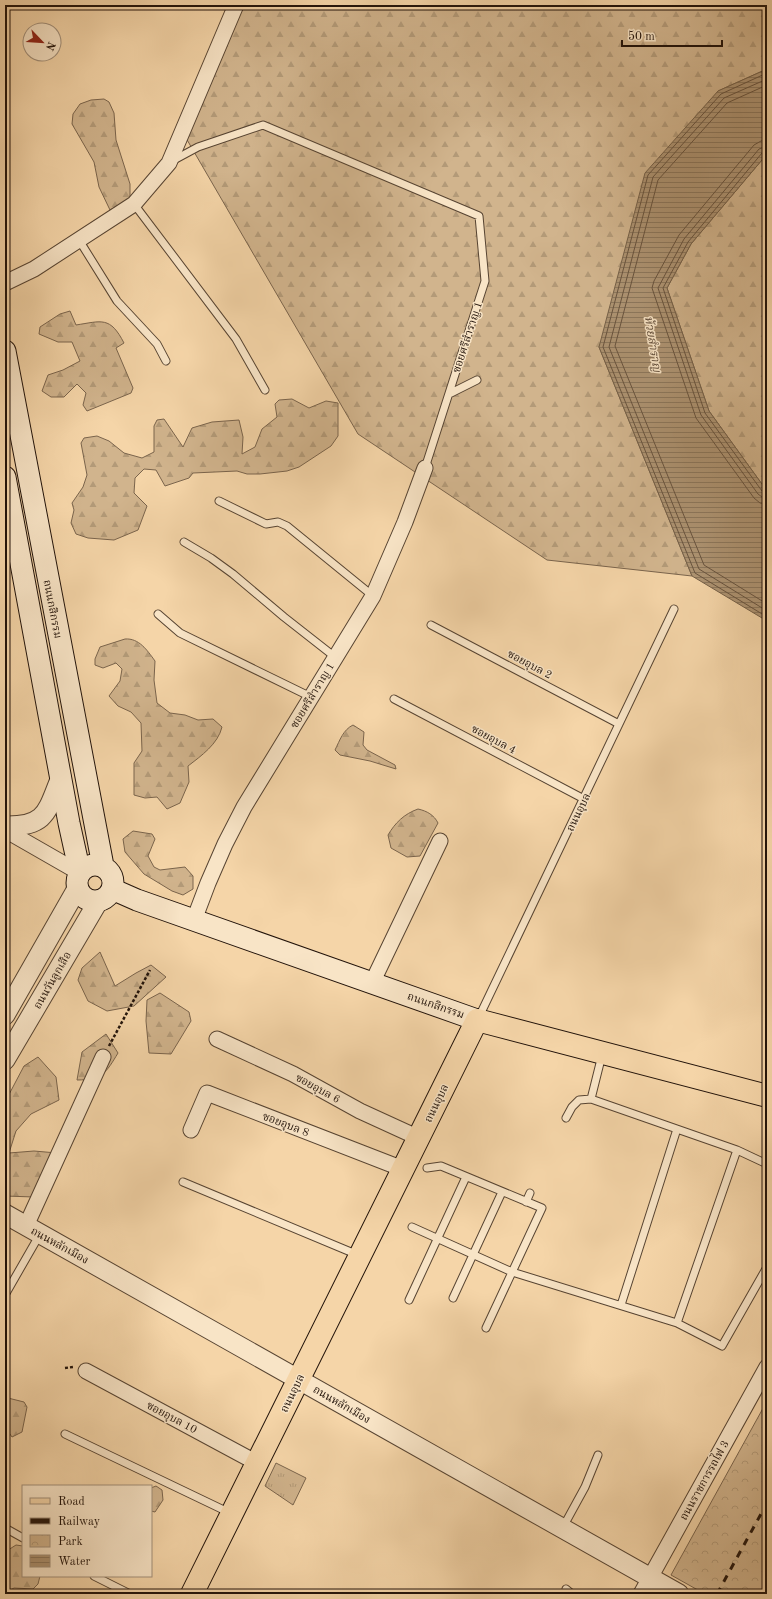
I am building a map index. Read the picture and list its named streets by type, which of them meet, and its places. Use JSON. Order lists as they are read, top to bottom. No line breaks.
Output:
{"streets":{"main road":["ถนนกสิกรรม","ถนนอุบล"],"street":["ซอยศรีสำราญ 1","ถนนวันลูกเสือ","ซอยอุบล 6","ซอยอุบล 8","ถนนหลักเมือง","ซอยอุบล 10","ถนนราชการรถไฟ 3"],"lane":["ซอยอุบล 2","ซอยอุบล 4"]},"crossings":[["ซอยศรีสำราญ 1","ถนนกสิกรรม"],["ถนนกสิกรรม","ถนนอุบล"],["ถนนกสิกรรม","ถนนวันลูกเสือ"],["ซอยอุบล 2","ถนนอุบล"],["ซอยอุบล 4","ถนนอุบล"],["ถนนอุบล","ซอยอุบล 6"],["ถนนอุบล","ซอยอุบล 8"],["ถนนอุบล","ถนนหลักเมือง"],["ถนนอุบล","ซอยอุบล 10"],["ถนนหลักเมือง","ถนนราชการรถไฟ 3"]],"water":["ห้วยสำราญ"],"legend":["Road","Railway","Park","Water"],"scale_bar":"50 m","north":"bottom right"}
